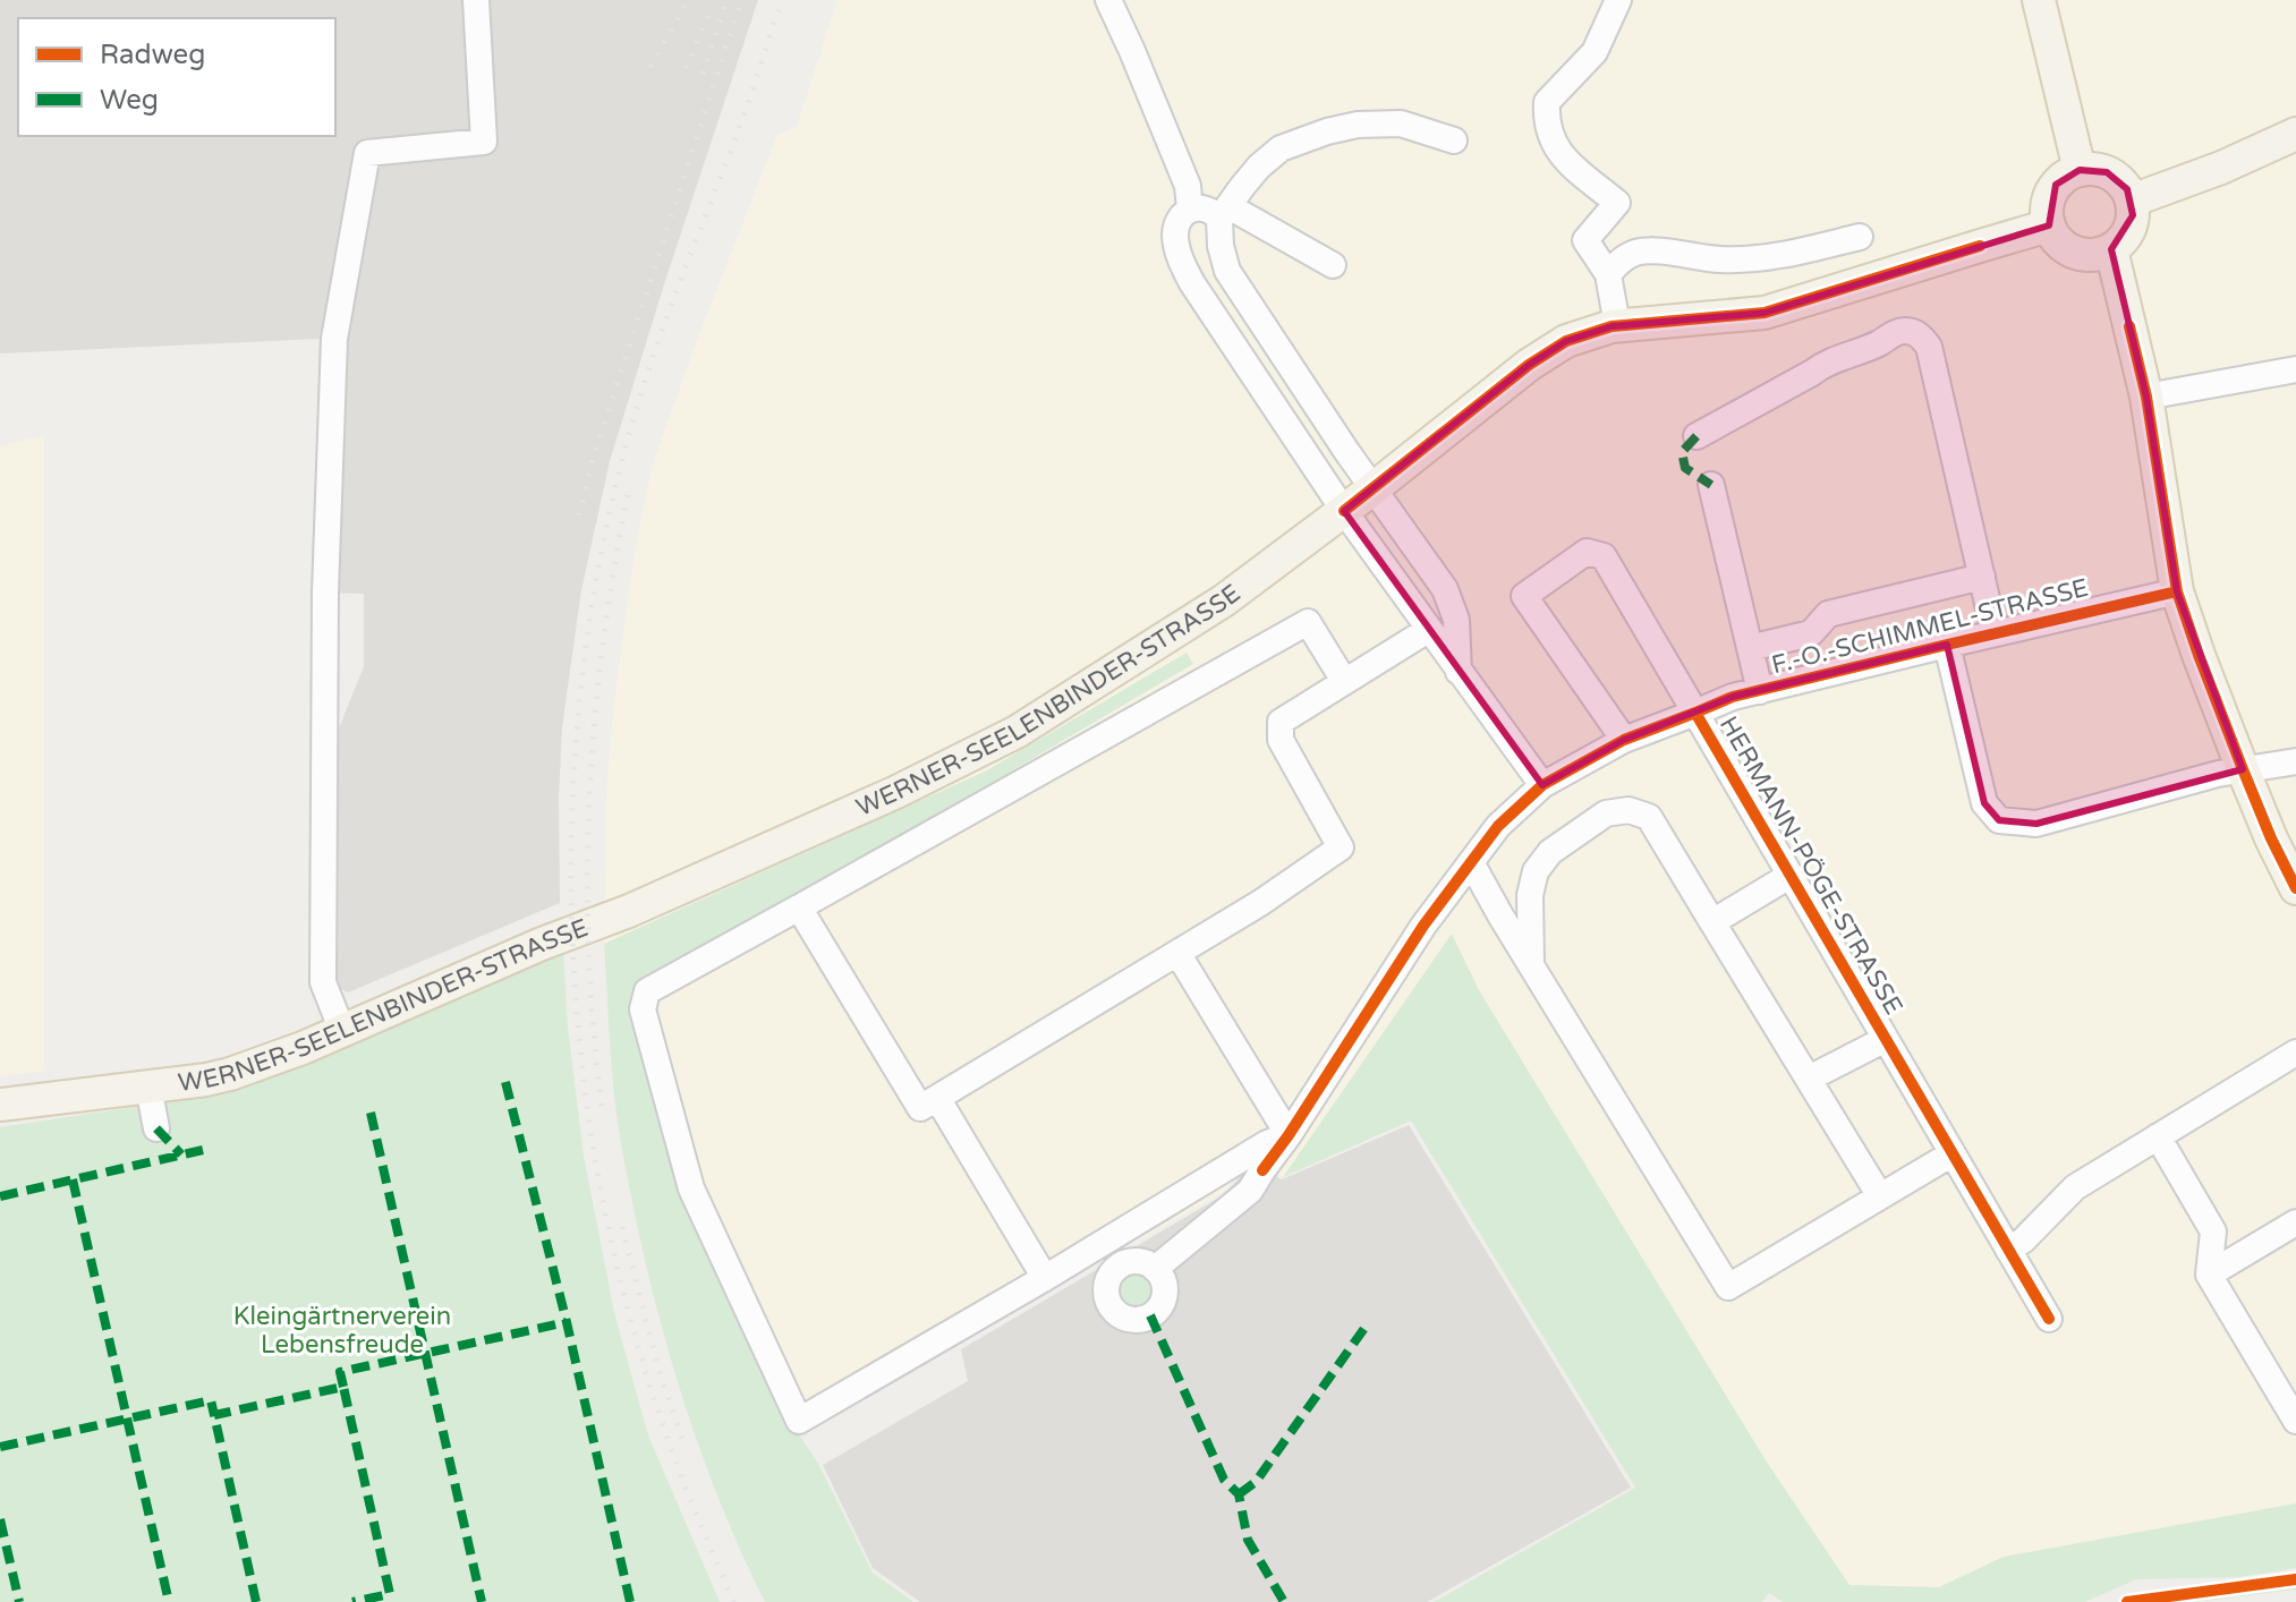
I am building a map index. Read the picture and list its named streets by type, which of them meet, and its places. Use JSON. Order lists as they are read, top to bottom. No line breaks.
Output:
{"streets":{"main road":["WERNER-SEELENBINDER-STRASSE"],"street":["F.-O.-SCHIMMEL-STRASSE","HERMANN-PÖGE-STRASSE"]},"crossings":[["F.-O.-SCHIMMEL-STRASSE","HERMANN-PÖGE-STRASSE"]],"parks":["Kleingärtnerverein Lebensfreude"],"legend":["Radweg","Weg"]}
